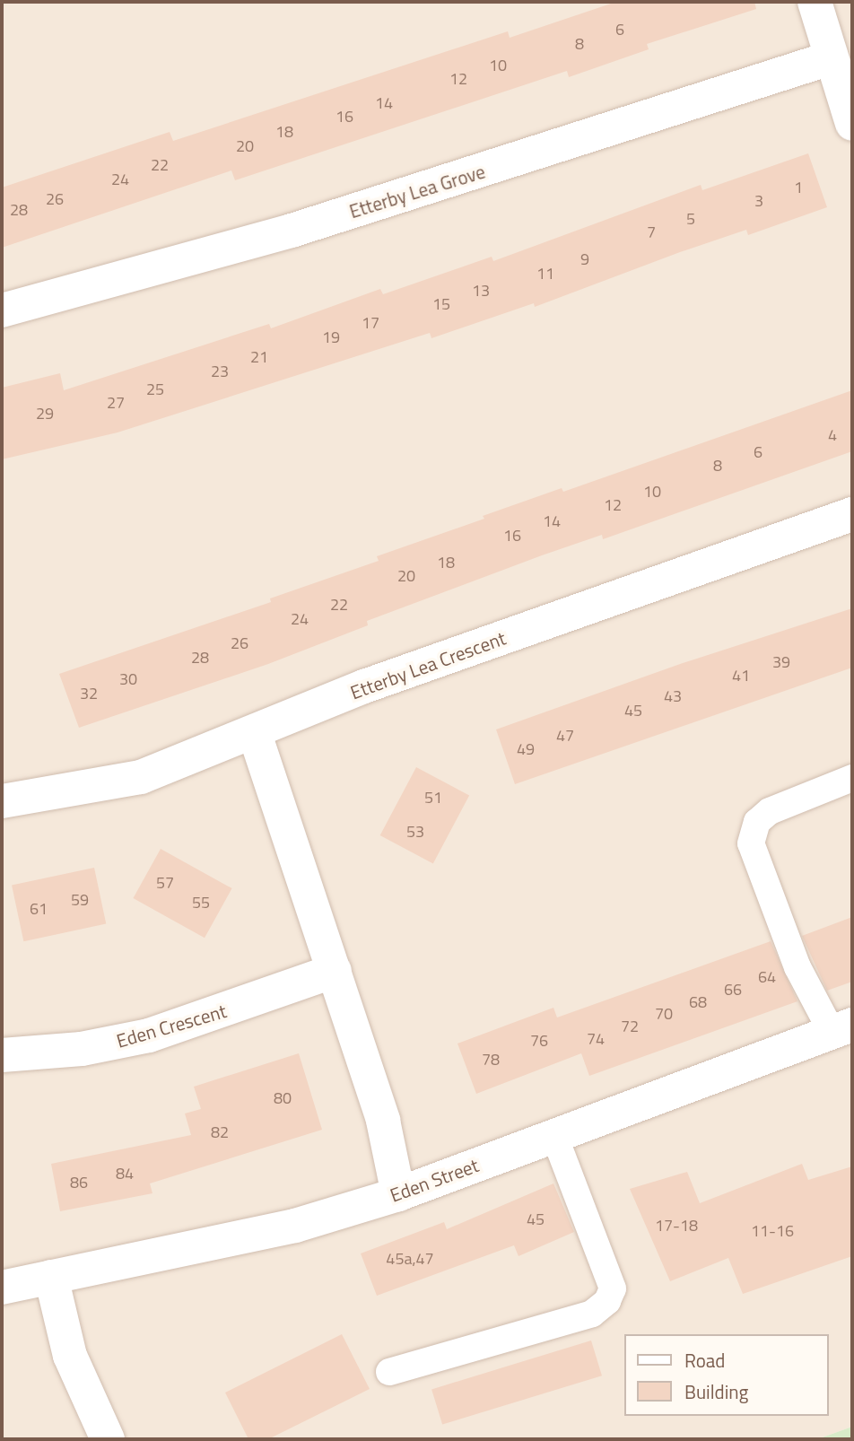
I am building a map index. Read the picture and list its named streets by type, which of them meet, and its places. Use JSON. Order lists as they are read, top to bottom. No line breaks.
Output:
{"streets":{"street":["Etterby Lea Grove","Etterby Lea Crescent","Eden Crescent","Eden Street"]},"house_numbers":["6","8","10","12","14","16","18","20","22","24","1","26","3","28","5","7","9","11","13","15","17","19","21","23","25","27","29","4","6","8","10","12","14","16","18","20","22","24","26","28","39","41","30","32","43","45","47","49","51","53","57","59","55","61","64","66","68","70","72","74","76","78","80","82","84","86","45","17-18","11-16","45a,47"],"legend":["Road","Building"]}
